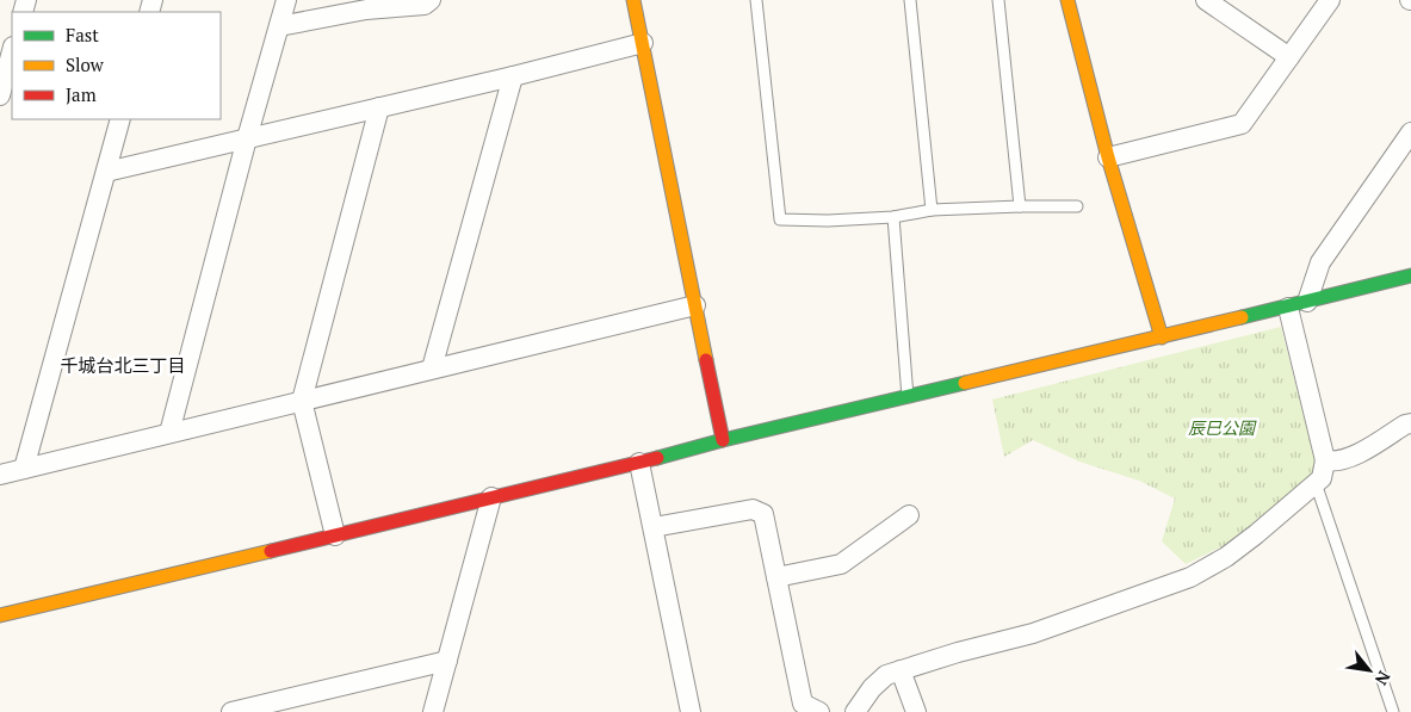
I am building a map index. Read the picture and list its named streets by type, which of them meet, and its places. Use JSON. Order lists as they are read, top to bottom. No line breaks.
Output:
{"districts":["千城台北三丁目"],"parks":["辰巳公園"],"legend":["Fast","Slow","Jam"],"north":"bottom right"}
